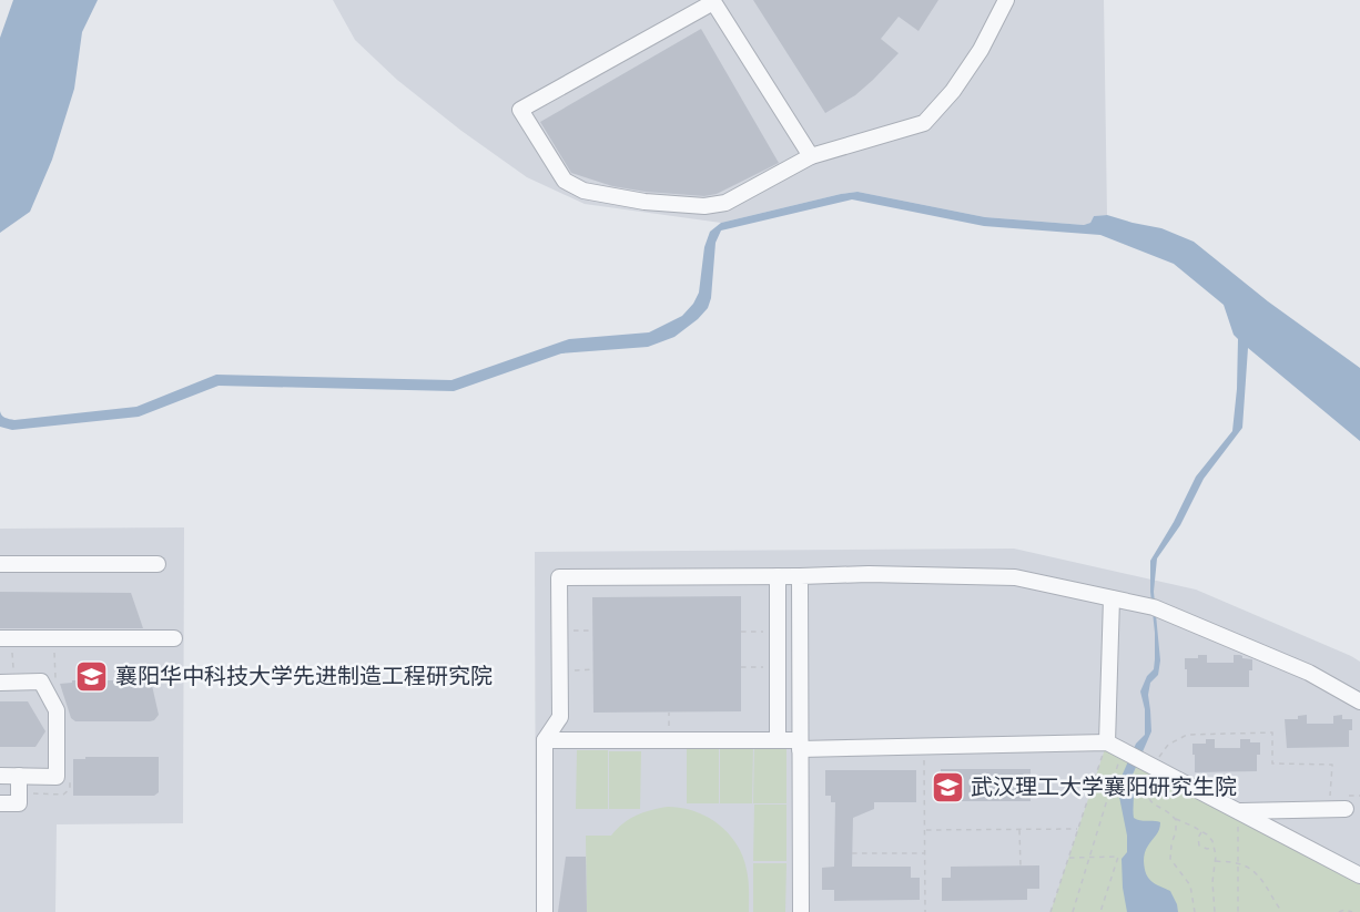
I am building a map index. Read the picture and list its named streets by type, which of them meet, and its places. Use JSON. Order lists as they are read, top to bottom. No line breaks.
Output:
{"places":{"school or university":["襄阳华中科技大学先进制造工程研究院","武汉理工大学襄阳研究生院"]}}
